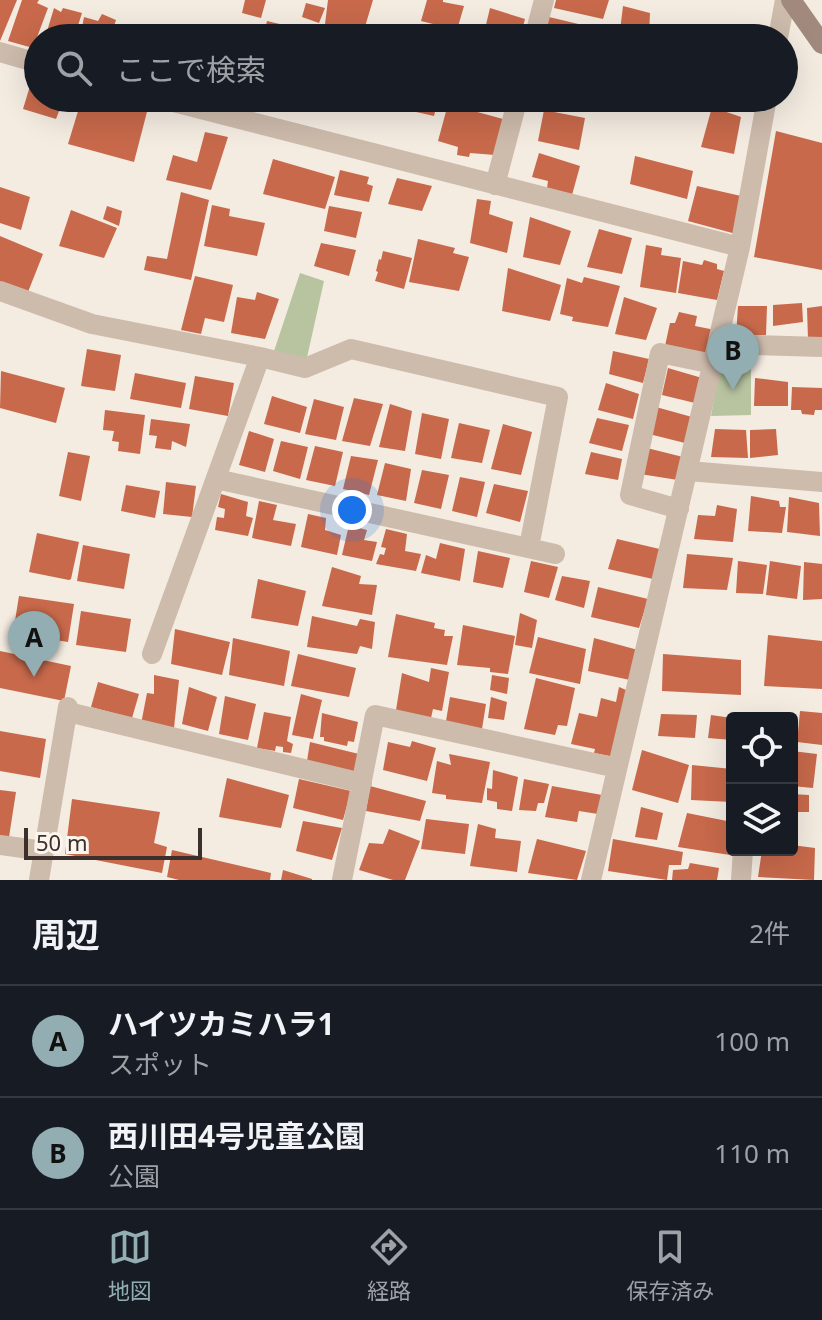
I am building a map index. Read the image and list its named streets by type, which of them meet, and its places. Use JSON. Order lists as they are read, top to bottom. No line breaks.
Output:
{"scale_bar":"50 m","page":{"search":"ここで検索","pins":["B","A"],"scale":"50 m","heading":["周辺","2件"],"list":[{"mark":"A","name":"ハイツカミハラ1","note":"スポット","value":"100 m"},{"mark":"B","name":"西川田4号児童公園","note":"公園","value":"110 m"}],"nav":["地図","経路","保存済み"]}}
